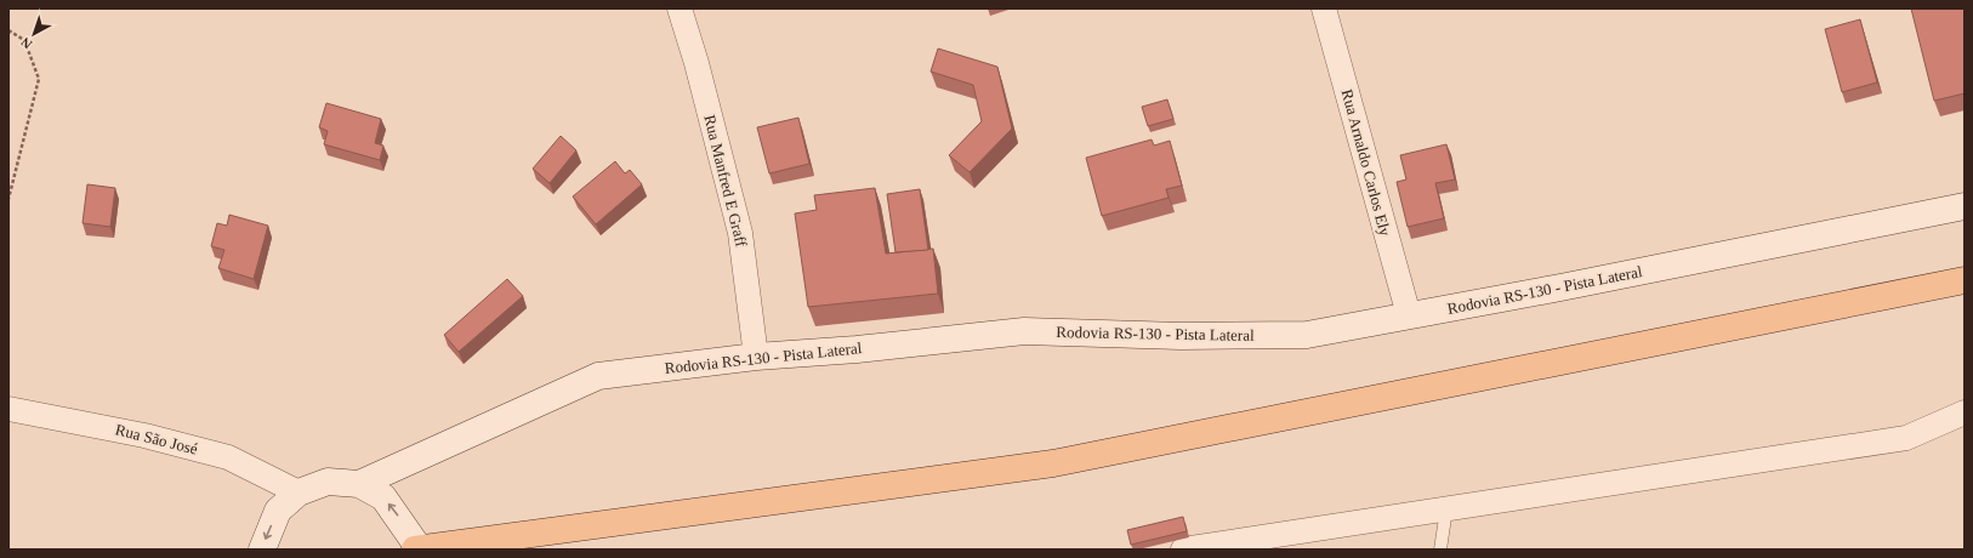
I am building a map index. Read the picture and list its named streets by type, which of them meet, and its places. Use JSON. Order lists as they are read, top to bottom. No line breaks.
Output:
{"streets":{"street":["Rua Arnaldo Carlos Ely","Rua Manfred E Graff","Rodovia RS-130 - Pista Lateral","Rua São José"]},"crossings":[["Rua Arnaldo Carlos Ely","Rodovia RS-130 - Pista Lateral"],["Rua Manfred E Graff","Rodovia RS-130 - Pista Lateral"]],"north":"bottom left"}
